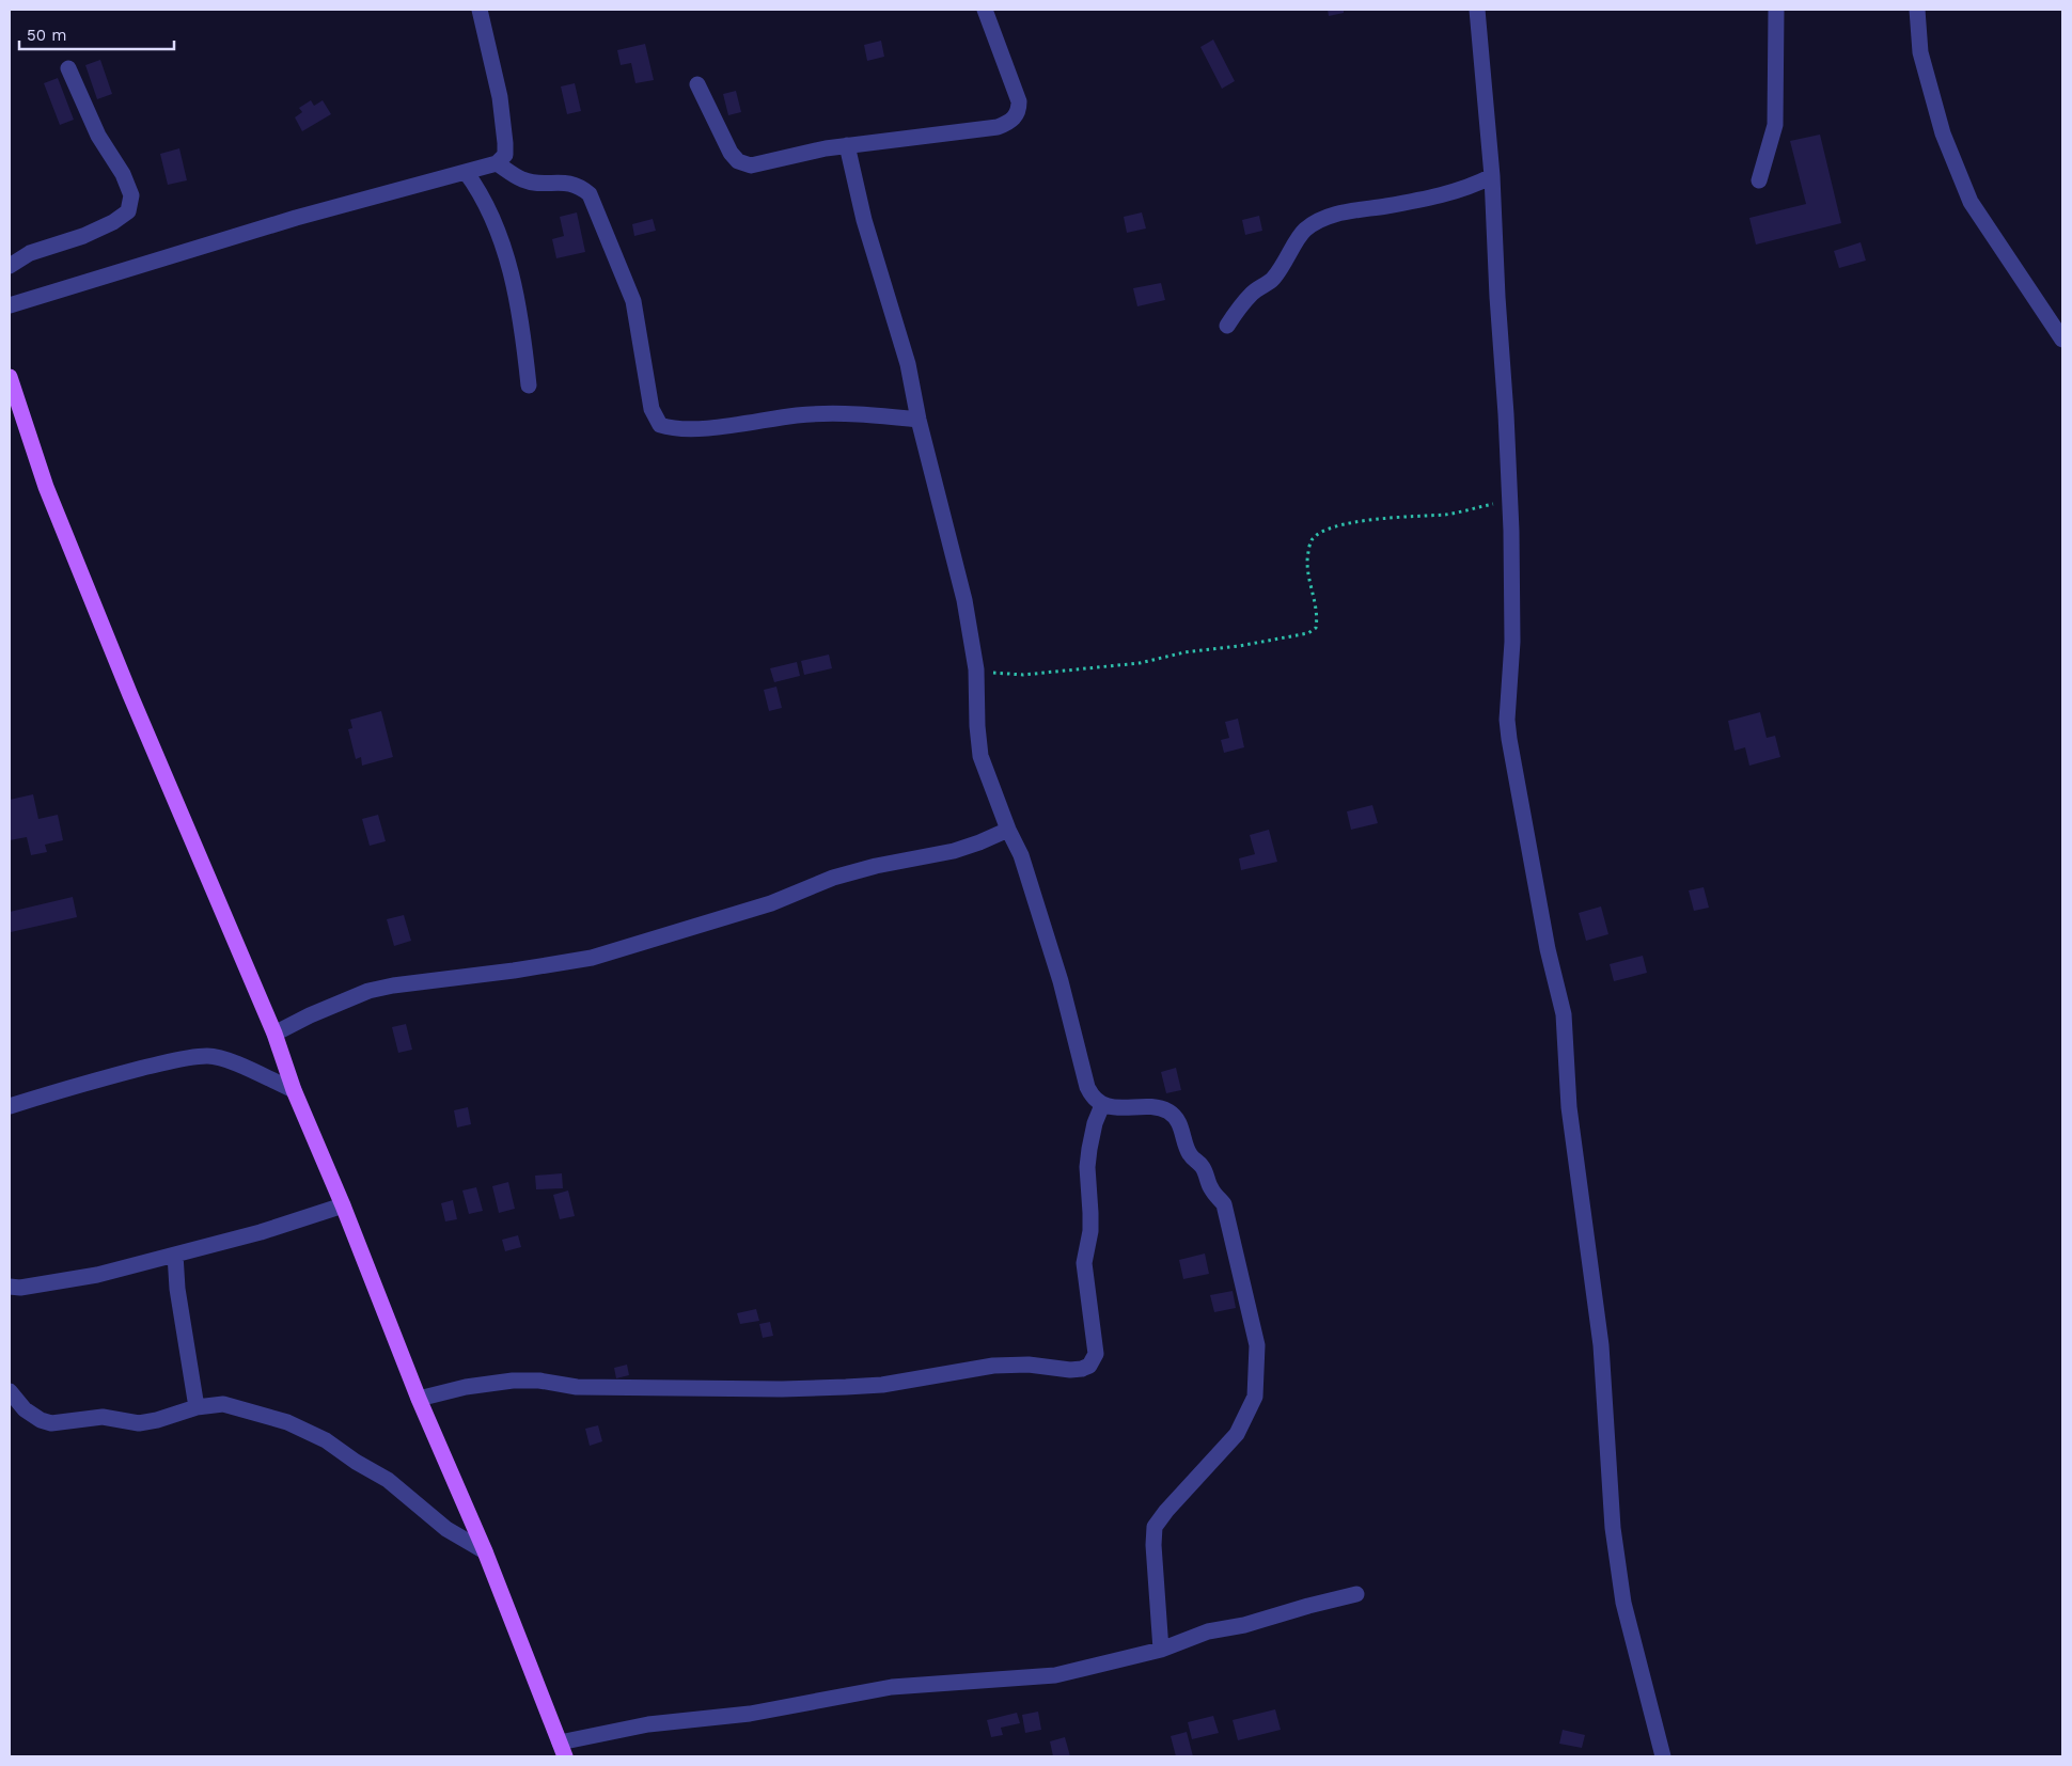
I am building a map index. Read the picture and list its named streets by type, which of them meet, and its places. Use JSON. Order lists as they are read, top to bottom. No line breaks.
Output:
{"scale_bar":"50 m"}
